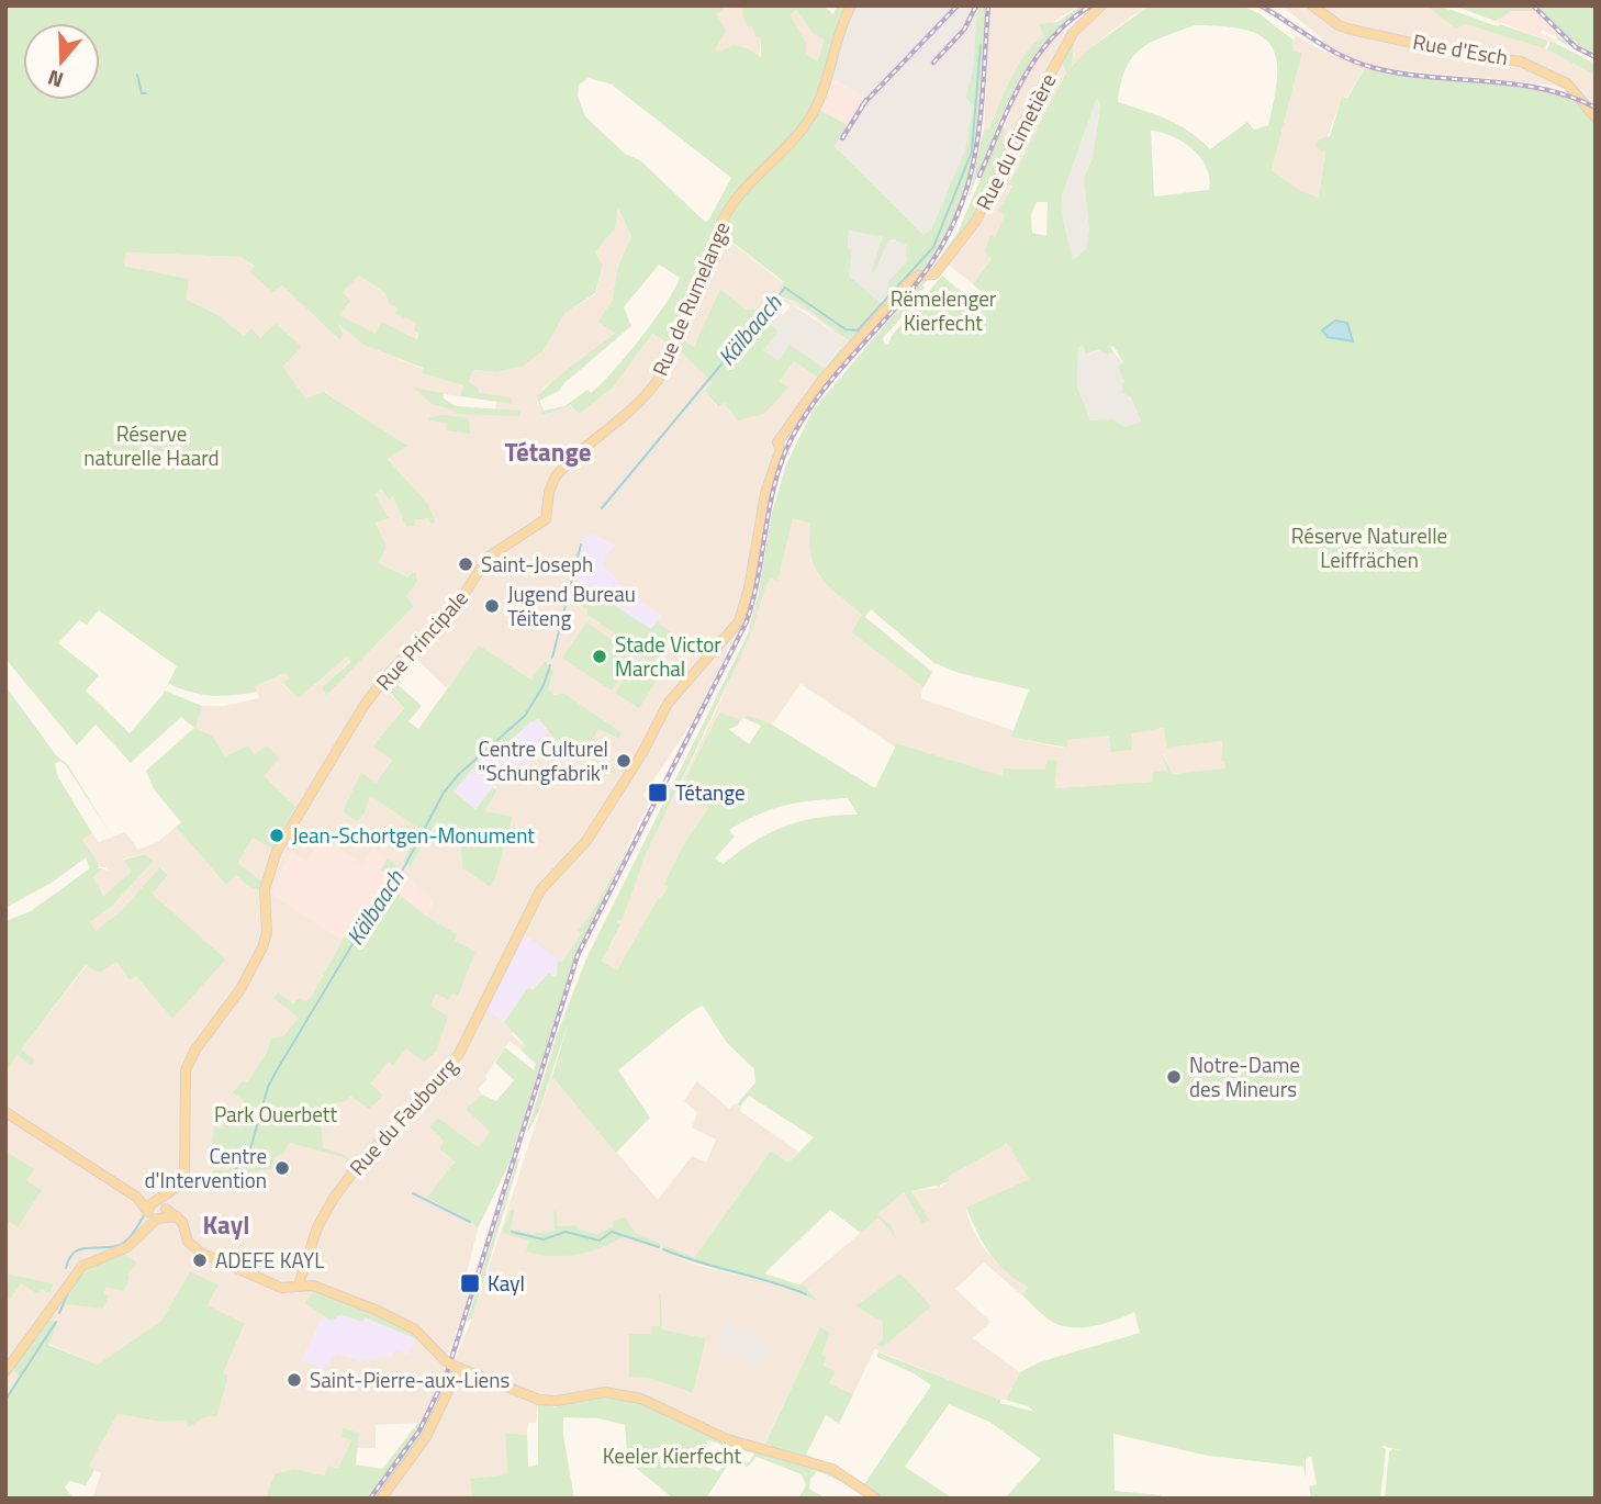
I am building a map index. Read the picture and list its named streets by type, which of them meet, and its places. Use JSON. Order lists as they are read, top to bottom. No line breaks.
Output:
{"streets":{"main road":["Rue d'Esch","Rue du Cimetière","Rue de Rumelange","Rue Principale","Rue du Faubourg"]},"crossings":[["Rue du Cimetière","Rue du Faubourg"],["Rue de Rumelange","Rue Principale"]],"districts":["Tétange","Kayl"],"water":["Kälbaach"],"parks":["Rëmelenger Kierfecht","Réserve naturelle Haard","Réserve Naturelle Leiffrächen","Park Ouerbett","Keeler Kierfecht"],"places":{"other":["Saint-Joseph","Jugend Bureau Téiteng","Stade Victor Marchal","Centre Culturel \"Schungfabrik\"","Jean-Schortgen-Monument","Notre-Dame des Mineurs","Centre d'Intervention","ADEFE KAYL","Saint-Pierre-aux-Liens"],"transit":["Tétange","Kayl"]},"north":"bottom"}
